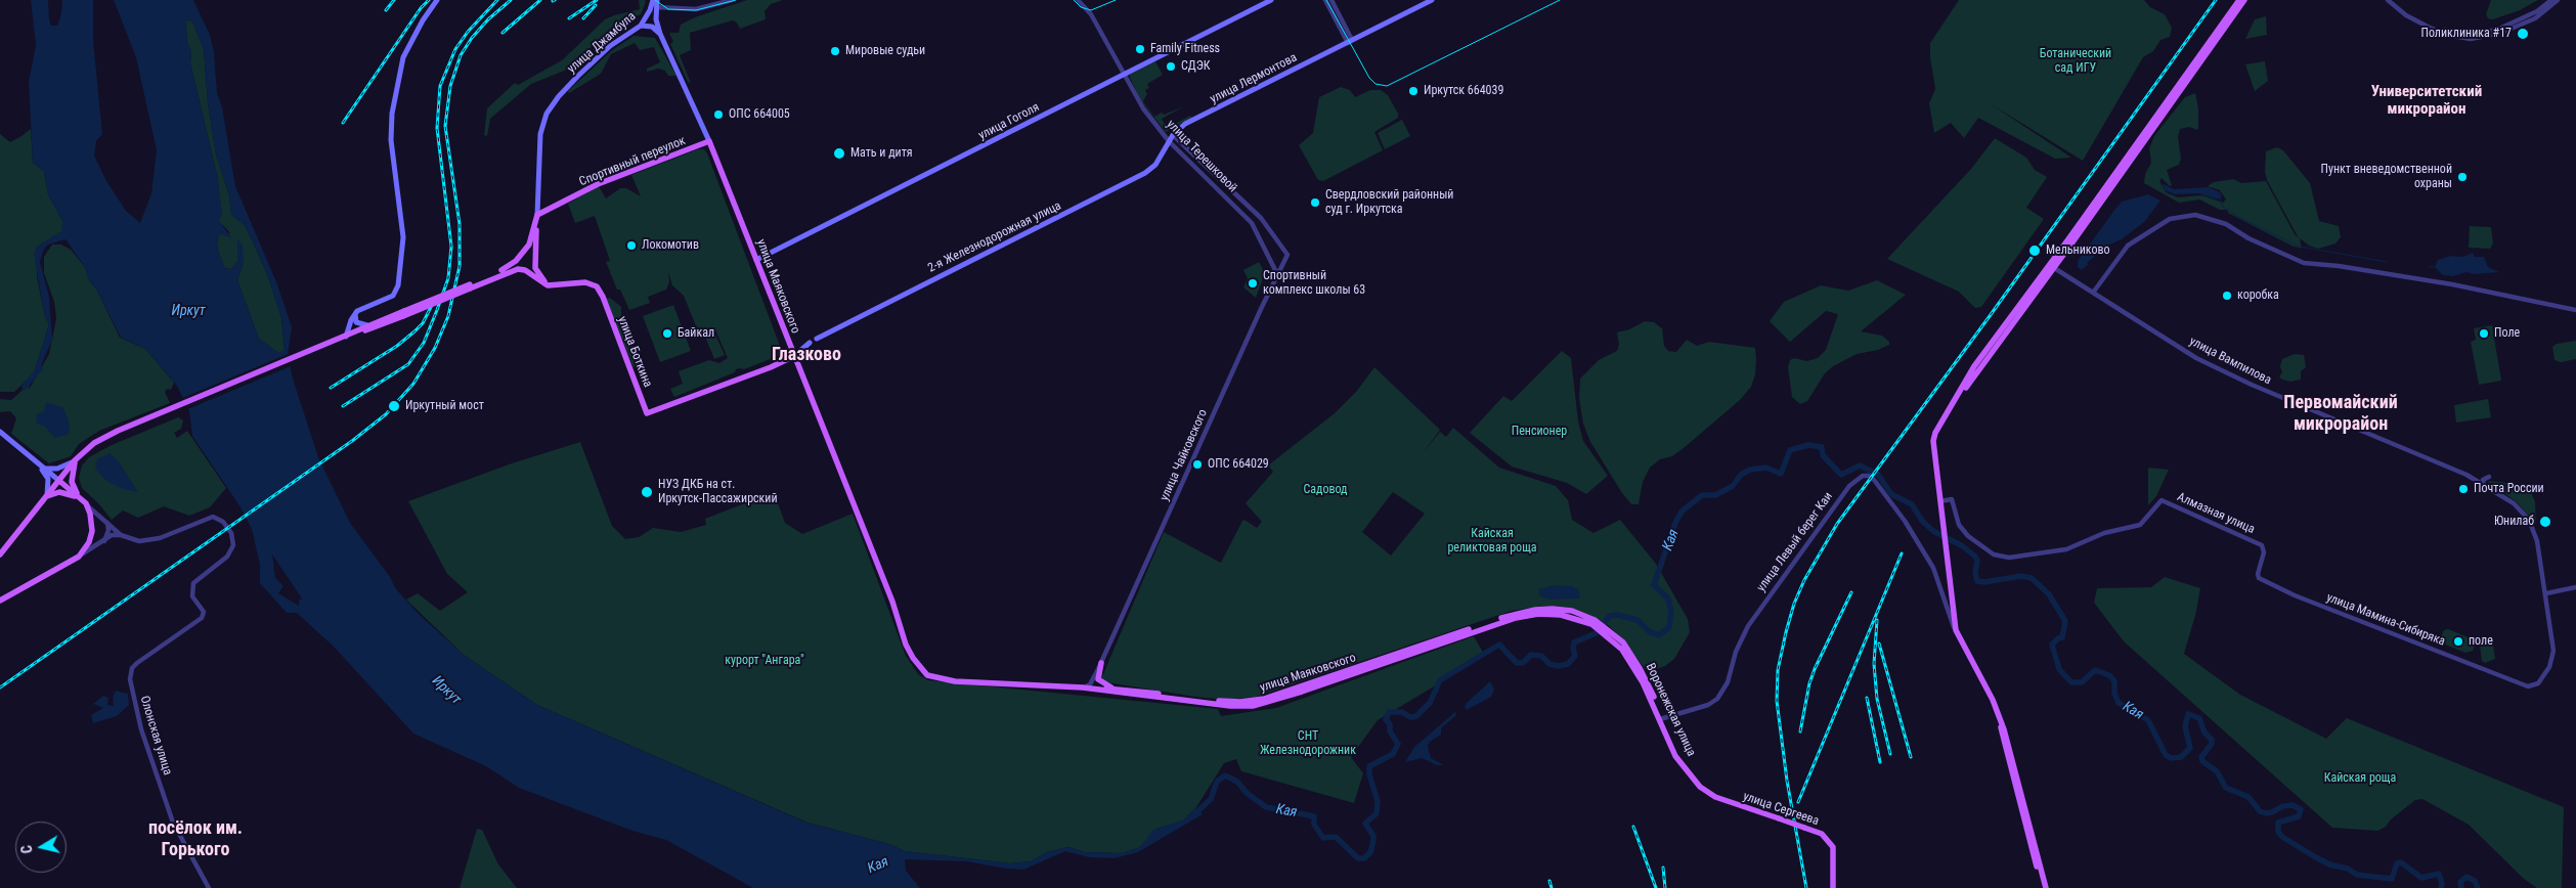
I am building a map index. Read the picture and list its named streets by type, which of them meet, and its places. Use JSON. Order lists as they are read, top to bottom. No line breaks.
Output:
{"streets":{"main road":["улица Джамбула","улица Лермонтова","улица Гоголя","Спортивный переулок","2-я Железнодорожная улица","улица Маяковского","улица Боткина","Воронежская улица","улица Сергеева"],"street":["улица Терешковой","улица Вампилова","улица Чайковского","Алмазная улица","улица Левый берег Каи","улица Мамина-Сибиряка","Олонская улица"]},"crossings":[["улица Джамбула","Спортивный переулок"],["улица Джамбула","улица Маяковского"],["улица Джамбула","улица Боткина"],["улица Лермонтова","улица Терешковой"],["улица Лермонтова","2-я Железнодорожная улица"],["улица Гоголя","улица Терешковой"],["улица Гоголя","улица Маяковского"],["улица Терешковой","2-я Железнодорожная улица"],["улица Терешковой","улица Чайковского"],["Спортивный переулок","улица Маяковского"],["улица Маяковского","улица Боткина"],["улица Маяковского","улица Чайковского"],["улица Маяковского","Воронежская улица"],["улица Вампилова","улица Мамина-Сибиряка"],["Алмазная улица","улица Мамина-Сибиряка"],["улица Левый берег Каи","Воронежская улица"],["Воронежская улица","улица Сергеева"]],"districts":["Университетский микрорайон","Глазково","Первомайский микрорайон","посёлок им. Горького"],"water":["Иркут","Кая"],"parks":["Ботанический сад ИГУ","Пенсионер","Садовод","Кайская реликтовая роща","курорт \"Ангара\"","СНТ Железнодорожник","Кайская роща"],"places":["Поликлиника #17","Family Fitness","Мировые судьи","СДЭК","Иркутск 664039","ОПС 664005","Мать и дитя","Пункт вневедомственной охраны","Свердловский районный суд г. Иркутска","Локомотив","Мельниково","Спортивный комплекс школы 63","коробка","Байкал","Поле","Иркутный мост","ОПС 664029","Почта России","НУЗ ДКБ на ст. Иркутск-Пассажирский","Юнилаб","поле"],"north":"left"}
